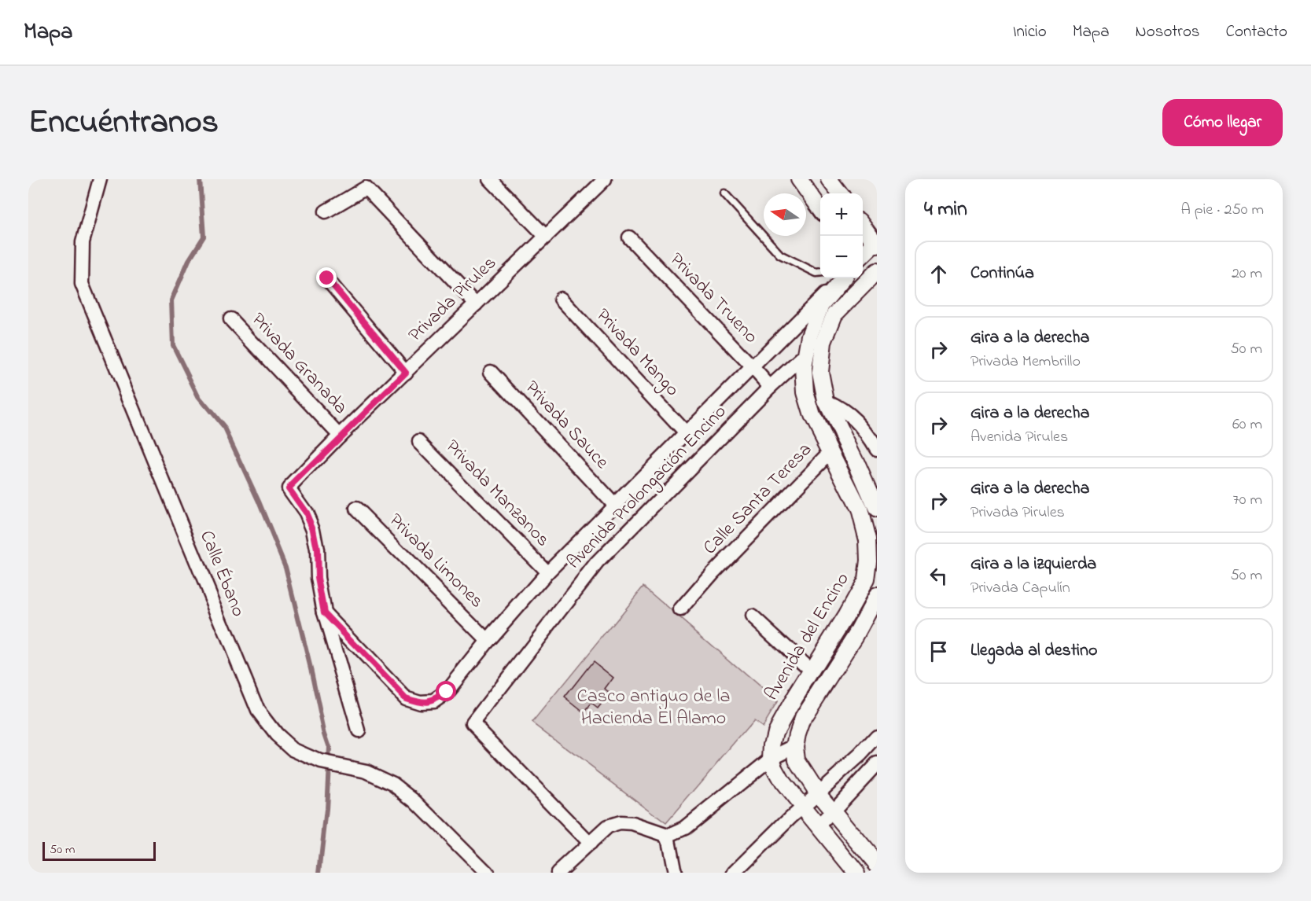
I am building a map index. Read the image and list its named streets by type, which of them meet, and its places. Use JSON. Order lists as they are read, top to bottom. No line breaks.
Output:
{"streets":{"street":["Privada Trueno","Privada Pirules","Privada Mango","Privada Granada","Privada Sauce","Avenida Prolongación Encino","Privada Manzanos","Calle Santa Teresa","Privada Limones","Calle Ébano","Avenida del Encino"]},"crossings":[["Privada Trueno","Avenida Prolongación Encino"],["Privada Pirules","Privada Granada"],["Avenida Prolongación Encino","Avenida del Encino"],["Calle Santa Teresa","Avenida del Encino"]],"parks":["Casco antiguo de la Hacienda El Alamo"],"scale_bar":"50 m","north":"left","page":{"header":"Mapa","nav":["Inicio","Mapa","Nosotros","Contacto"],"title":"Encuéntranos","buttons":"Cómo llegar","heading":["4 min","A pie · 250 m"],"map_buttons":["+","−"],"list":[["Continúa","20 m"],["Gira a la derecha","Privada Membrillo","50 m"],["Gira a la derecha","Avenida Pirules","60 m"],["Gira a la derecha","Privada Pirules","70 m"],["Gira a la izquierda","Privada Capulín","50 m"],"Llegada al destino"],"scale":"50 m"}}
